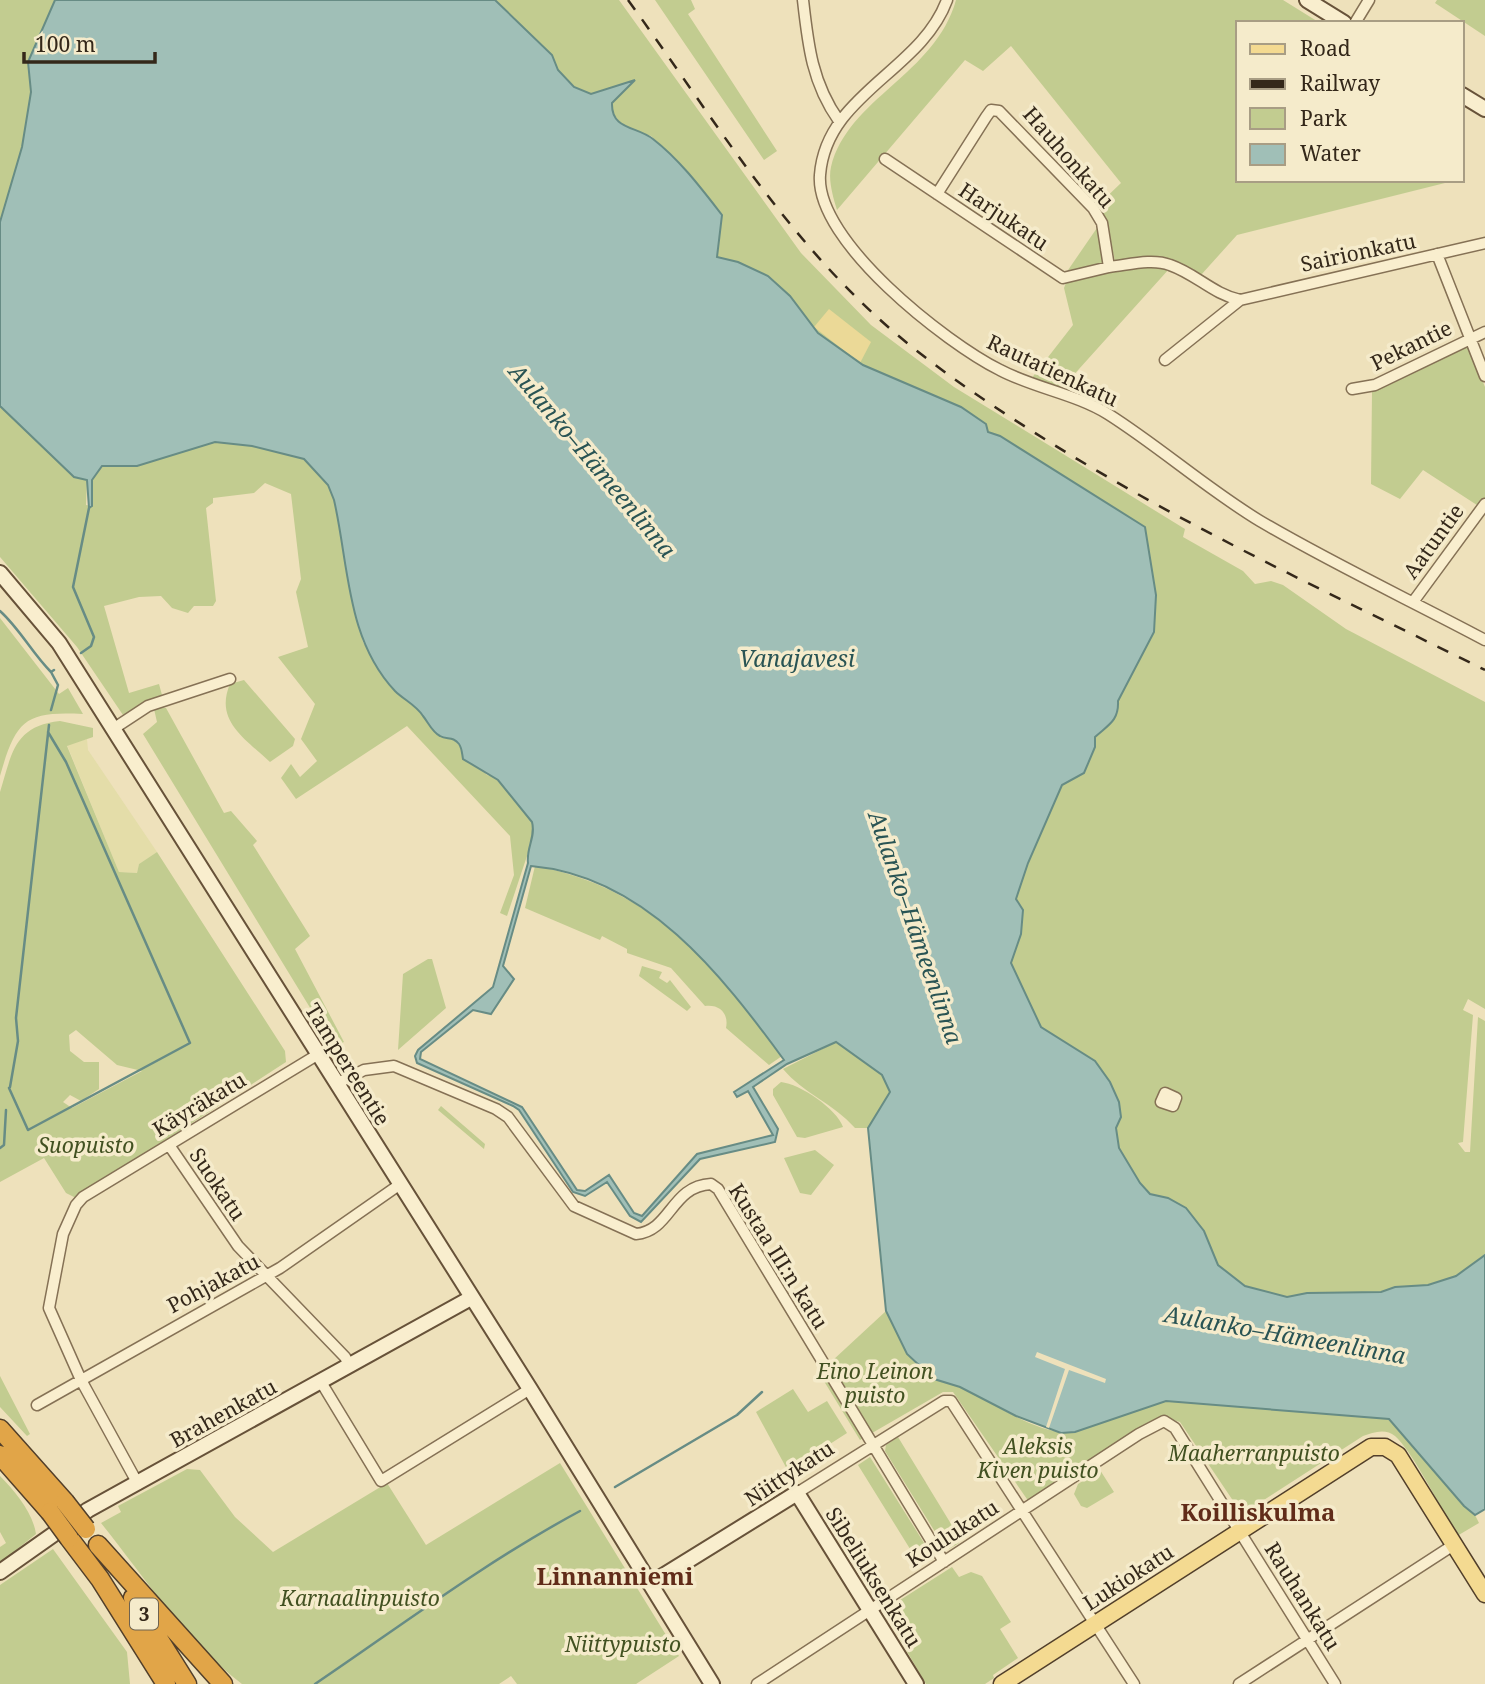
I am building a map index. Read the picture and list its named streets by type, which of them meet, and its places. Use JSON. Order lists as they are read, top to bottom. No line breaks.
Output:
{"streets":{"highway":["3"],"main road":["Tampereentie","Brahenkatu","Niittykatu","Sibeliuksenkatu","Lukiokatu"],"street":["Hauhonkatu","Harjukatu","Sairionkatu","Pekantie","Rautatienkatu","Aatuntie","Käyräkatu","Suokatu","Kustaa III:n katu","Pohjakatu","Koulukatu","Rauhankatu"]},"crossings":[["Hauhonkatu","Harjukatu"],["Rautatienkatu","Aatuntie"],["Tampereentie","Käyräkatu"],["Tampereentie","Kustaa III:n katu"],["Tampereentie","Pohjakatu"],["Tampereentie","Brahenkatu"],["Tampereentie","Niittykatu"],["Käyräkatu","Suokatu"],["Käyräkatu","Pohjakatu"],["Käyräkatu","Brahenkatu"],["Suokatu","Pohjakatu"],["Suokatu","Brahenkatu"],["Kustaa III:n katu","Niittykatu"],["Kustaa III:n katu","Koulukatu"],["Niittykatu","Koulukatu"],["Niittykatu","Sibeliuksenkatu"],["Koulukatu","Sibeliuksenkatu"],["Koulukatu","Rauhankatu"],["Lukiokatu","Rauhankatu"]],"districts":["Koilliskulma","Linnanniemi"],"water":["Aulanko–Hämeenlinna","Vanajavesi"],"parks":["Suopuisto","Eino Leinon puisto","Aleksis Kiven puisto","Maaherranpuisto","Karnaalinpuisto","Niittypuisto"],"legend":["Road","Railway","Park","Water"],"scale_bar":"100 m"}
